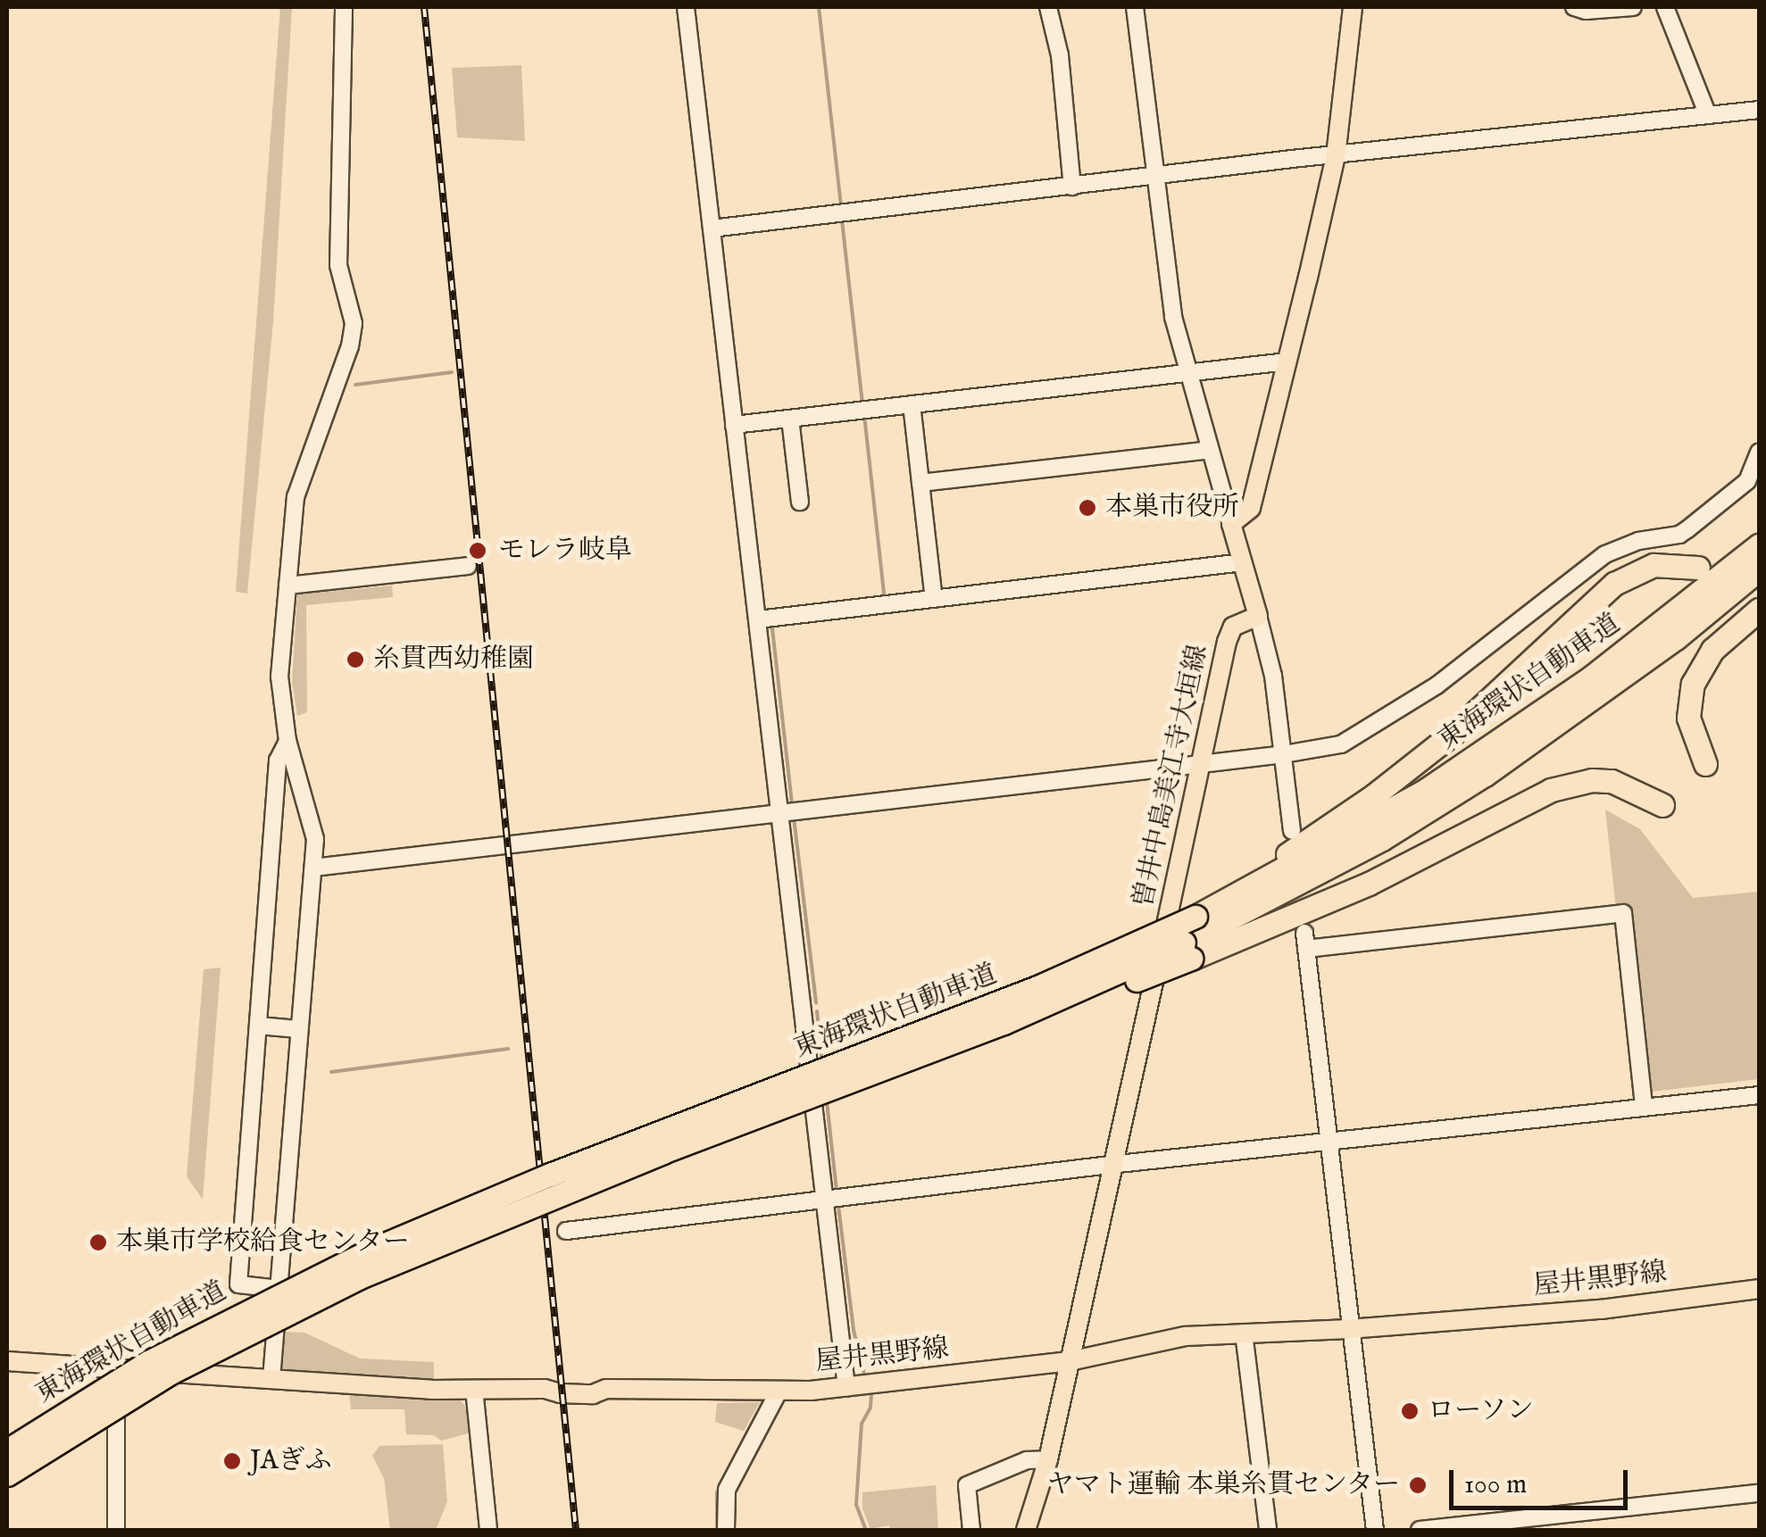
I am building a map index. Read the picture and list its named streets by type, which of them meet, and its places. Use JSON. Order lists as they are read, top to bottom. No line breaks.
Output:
{"streets":{"highway":["東海環状自動車道"],"main road":["曽井中島美江寺大垣線","屋井黒野線"]},"crossings":[["曽井中島美江寺大垣線","屋井黒野線"]],"places":["本巣市役所","モレラ岐阜","糸貫西幼稚園","本巣市学校給食センター","ローソン","JAぎふ","ヤマト運輸 本巣糸貫センター"],"scale_bar":"100 m"}
